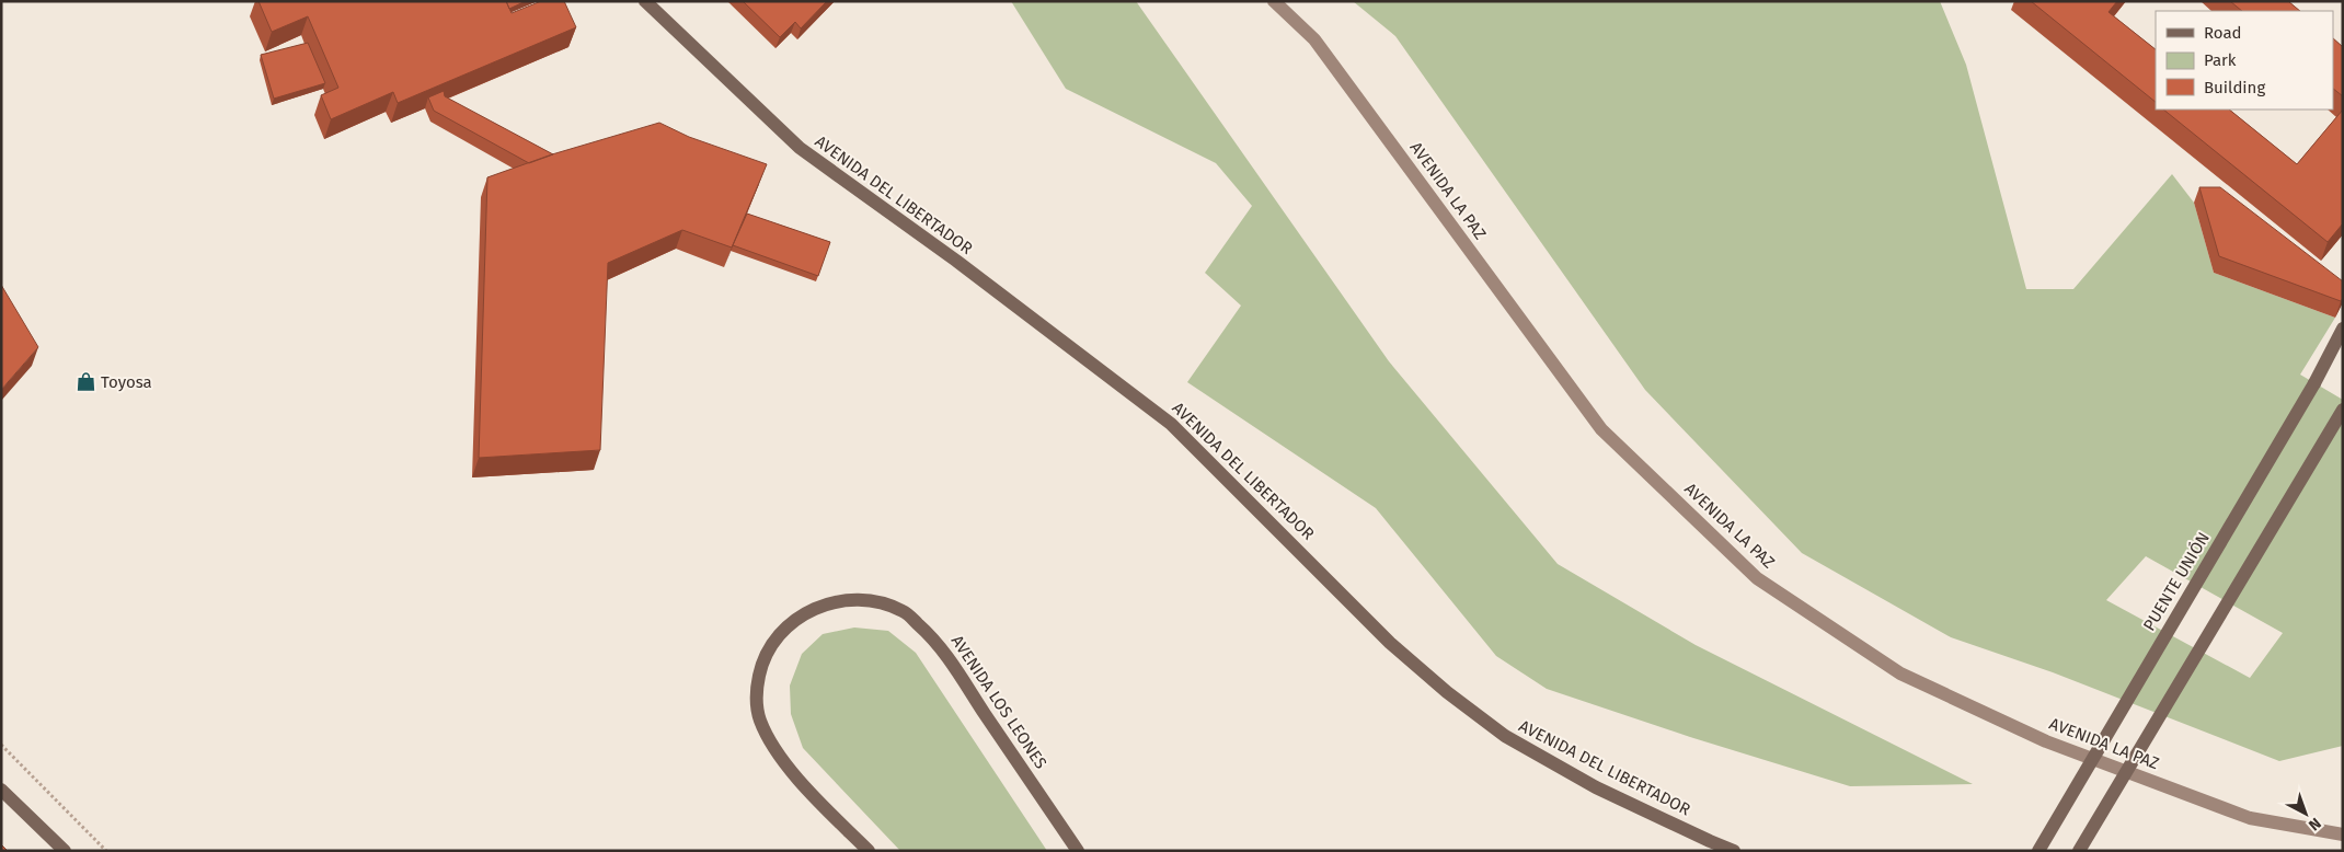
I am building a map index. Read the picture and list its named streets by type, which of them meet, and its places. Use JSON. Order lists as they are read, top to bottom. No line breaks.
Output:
{"streets":{"main road":["AVENIDA LA PAZ","AVENIDA DEL LIBERTADOR","PUENTE UNIÓN","AVENIDA LOS LEONES"]},"places":{"shop":["Toyosa"]},"legend":["Road","Park","Building"],"north":"bottom right"}
